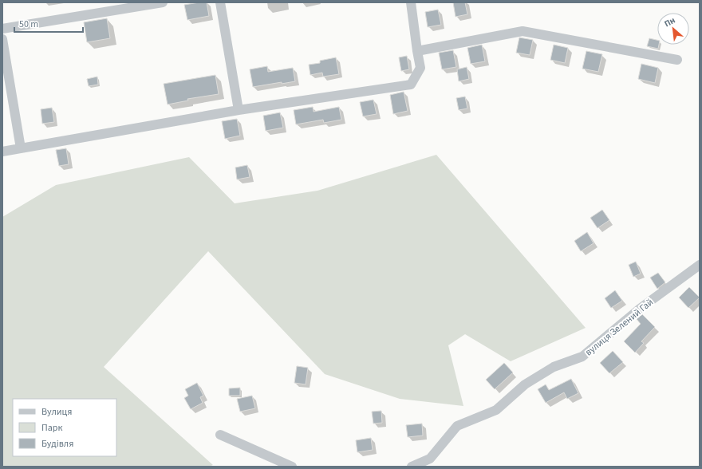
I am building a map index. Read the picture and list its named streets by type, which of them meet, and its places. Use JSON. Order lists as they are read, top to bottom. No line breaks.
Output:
{"streets":{"street":["вулиця Зелений Гай"]},"legend":["Вулиця","Парк","Будівля"],"scale_bar":"50 m","north":"top left"}
